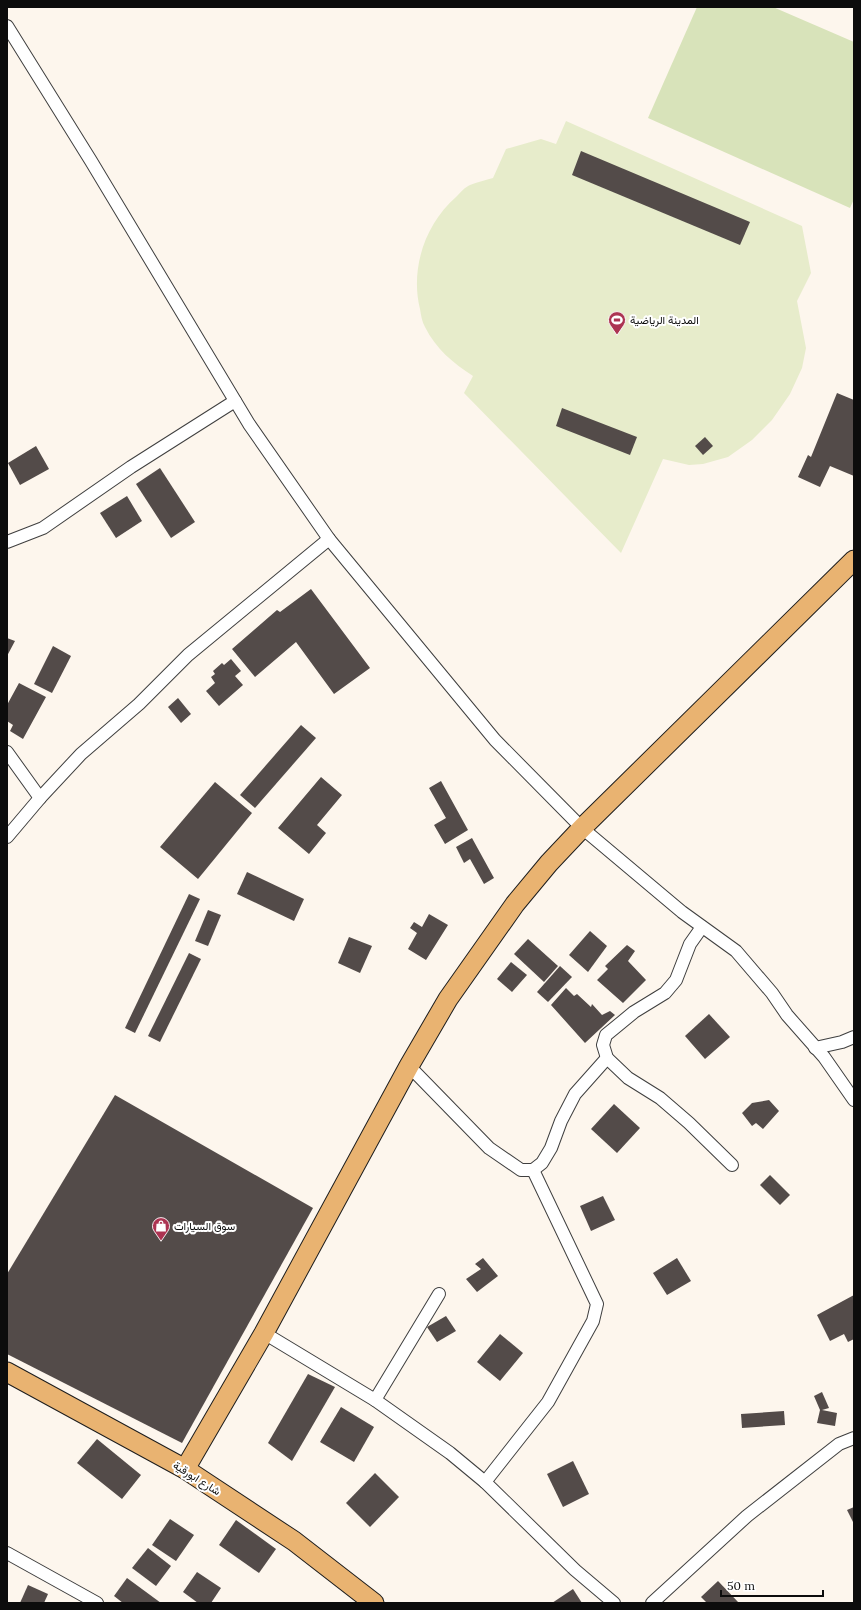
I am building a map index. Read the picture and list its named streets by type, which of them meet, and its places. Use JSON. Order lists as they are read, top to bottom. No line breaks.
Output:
{"streets":{"main road":["شارع ابورقية"]},"places":{"sports":["المدينة الرياضية"],"shop":["سوق السيارات"]},"scale_bar":"50 m"}
